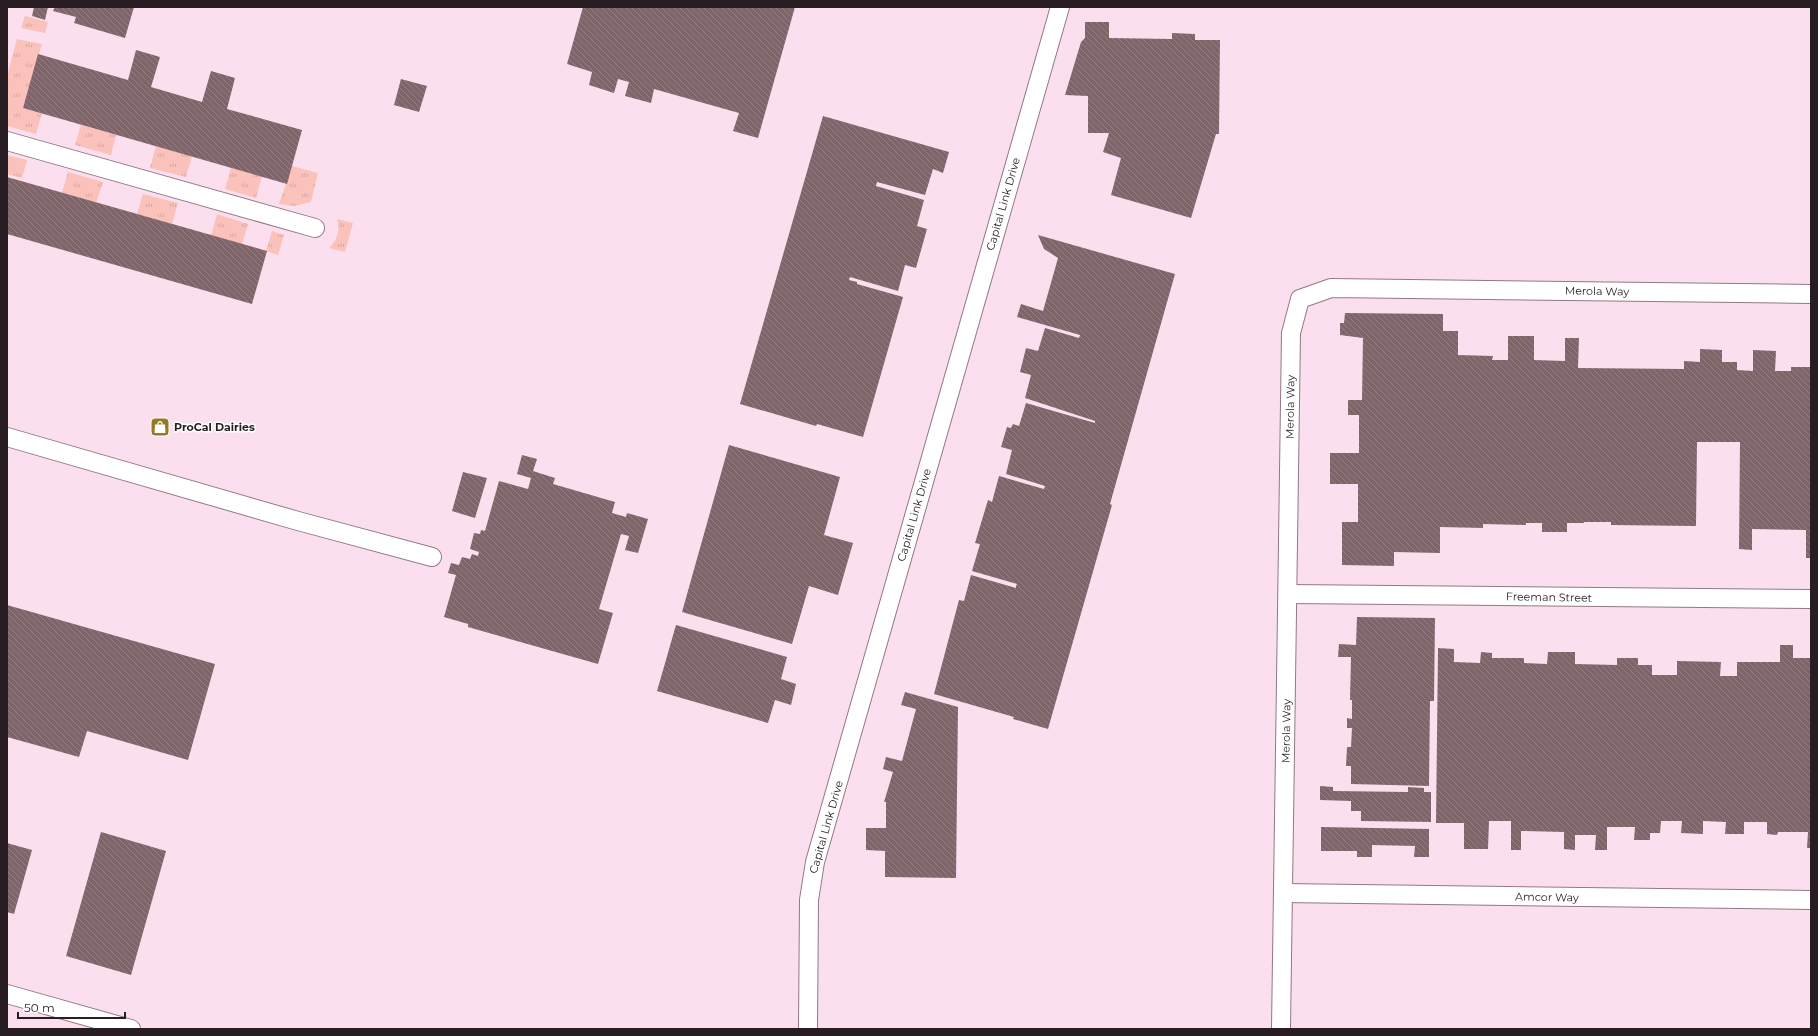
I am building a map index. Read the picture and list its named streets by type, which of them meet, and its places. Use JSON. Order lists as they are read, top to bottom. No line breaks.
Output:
{"streets":{"street":["Capital Link Drive","Merola Way","Freeman Street","Amcor Way"]},"crossings":[["Merola Way","Freeman Street"],["Merola Way","Amcor Way"]],"places":{"shop":["ProCal Dairies"]},"scale_bar":"50 m"}
